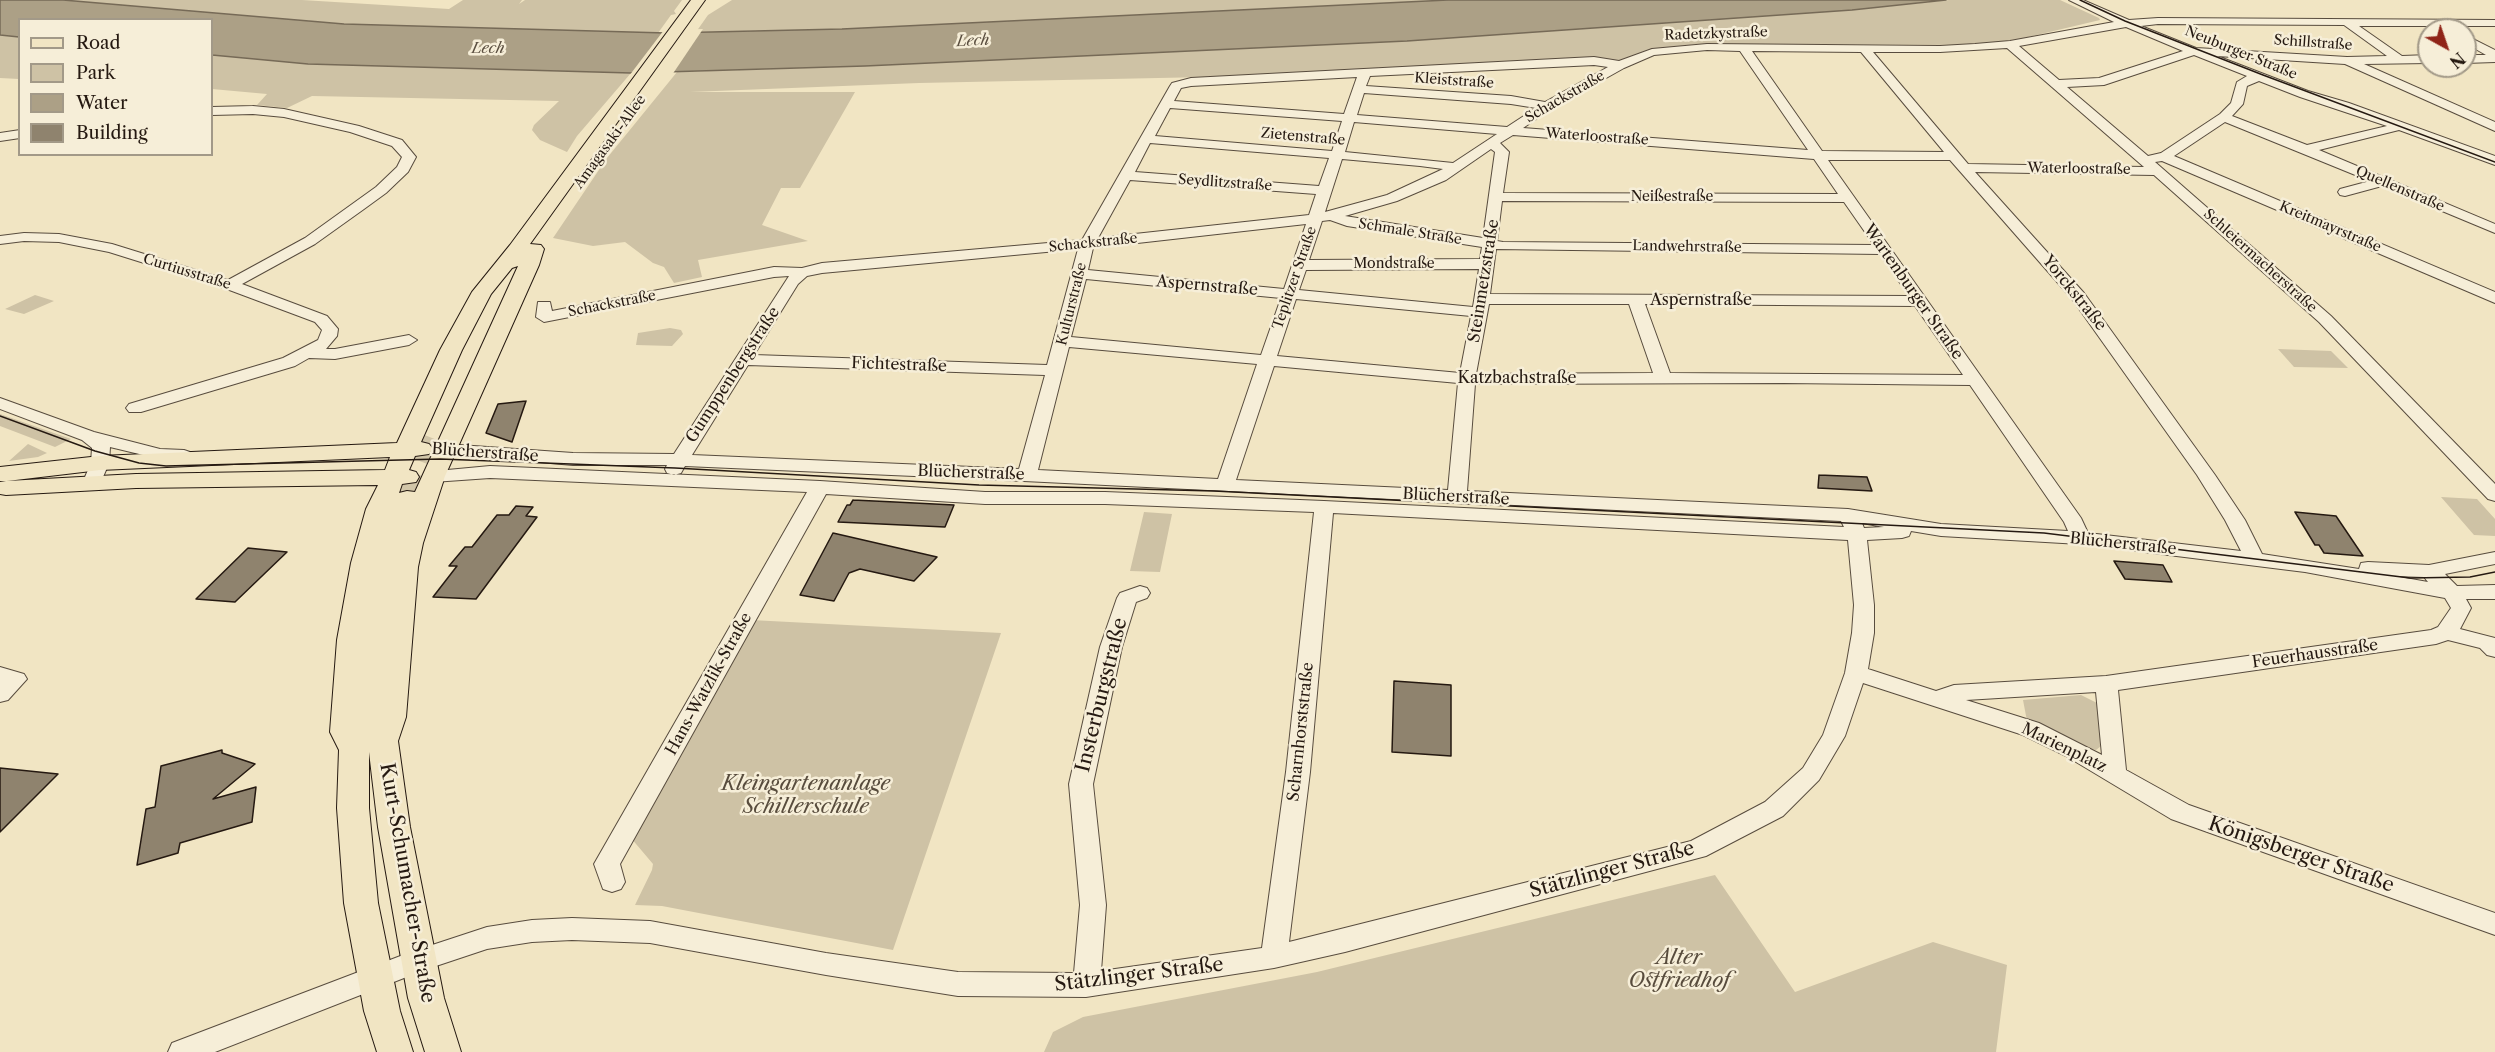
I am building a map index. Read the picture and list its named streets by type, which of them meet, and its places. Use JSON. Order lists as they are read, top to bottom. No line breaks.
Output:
{"streets":{"main road":["Amagasaki-Allee","Blücherstraße","Kurt-Schumacher-Straße"],"street":["Radetzkystraße","Schillstraße","Neuburger Straße","Kleiststraße","Schackstraße","Zietenstraße","Waterloostraße","Seydlitzstraße","Quellenstraße","Neißestraße","Kreitmayrstraße","Schmale Straße","Landwehrstraße","Schleiermacherstraße","Mondstraße","Curtiusstraße","Teplitzer Straße","Steinmetzstraße","Aspernstraße","Wartenburger Straße","Yorckstraße","Kulturstraße","Fichtestraße","Gumppenbergstraße","Katzbachstraße","Feuerhausstraße","Hans-Watzlik-Straße","Insterburgstraße","Scharnhorststraße","Marienplatz","Königsberger Straße","Stätzlinger Straße"]},"crossings":[["Radetzkystraße","Neuburger Straße"],["Radetzkystraße","Schackstraße"],["Radetzkystraße","Schleiermacherstraße"],["Radetzkystraße","Teplitzer Straße"],["Radetzkystraße","Wartenburger Straße"],["Radetzkystraße","Yorckstraße"],["Radetzkystraße","Kulturstraße"],["Schillstraße","Neuburger Straße"],["Kleiststraße","Schackstraße"],["Kleiststraße","Teplitzer Straße"],["Schackstraße","Zietenstraße"],["Schackstraße","Waterloostraße"],["Schackstraße","Schmale Straße"],["Schackstraße","Teplitzer Straße"],["Schackstraße","Steinmetzstraße"],["Schackstraße","Kulturstraße"],["Schackstraße","Gumppenbergstraße"],["Zietenstraße","Teplitzer Straße"],["Zietenstraße","Kulturstraße"],["Waterloostraße","Kreitmayrstraße"],["Waterloostraße","Schleiermacherstraße"],["Waterloostraße","Teplitzer Straße"],["Waterloostraße","Wartenburger Straße"],["Waterloostraße","Yorckstraße"],["Waterloostraße","Kulturstraße"],["Amagasaki-Allee","Blücherstraße"],["Seydlitzstraße","Teplitzer Straße"],["Seydlitzstraße","Kulturstraße"],["Neißestraße","Steinmetzstraße"],["Neißestraße","Wartenburger Straße"],["Kreitmayrstraße","Schleiermacherstraße"],["Schmale Straße","Landwehrstraße"],["Schmale Straße","Steinmetzstraße"],["Landwehrstraße","Steinmetzstraße"],["Landwehrstraße","Wartenburger Straße"],["Mondstraße","Teplitzer Straße"],["Mondstraße","Steinmetzstraße"],["Teplitzer Straße","Aspernstraße"],["Teplitzer Straße","Katzbachstraße"],["Teplitzer Straße","Blücherstraße"],["Steinmetzstraße","Aspernstraße"],["Steinmetzstraße","Katzbachstraße"],["Steinmetzstraße","Blücherstraße"],["Aspernstraße","Wartenburger Straße"],["Aspernstraße","Kulturstraße"],["Wartenburger Straße","Katzbachstraße"],["Wartenburger Straße","Blücherstraße"],["Yorckstraße","Blücherstraße"],["Kulturstraße","Fichtestraße"],["Kulturstraße","Katzbachstraße"],["Kulturstraße","Blücherstraße"],["Fichtestraße","Gumppenbergstraße"],["Gumppenbergstraße","Blücherstraße"],["Blücherstraße","Hans-Watzlik-Straße"],["Blücherstraße","Scharnhorststraße"],["Blücherstraße","Stätzlinger Straße"],["Blücherstraße","Kurt-Schumacher-Straße"],["Feuerhausstraße","Marienplatz"],["Insterburgstraße","Stätzlinger Straße"],["Scharnhorststraße","Stätzlinger Straße"],["Marienplatz","Königsberger Straße"],["Marienplatz","Stätzlinger Straße"],["Stätzlinger Straße","Kurt-Schumacher-Straße"]],"water":["Lech"],"parks":["Kleingartenanlage Schillerschule","Alter Ostfriedhof"],"legend":["Road","Park","Water","Building"],"north":"bottom right"}
